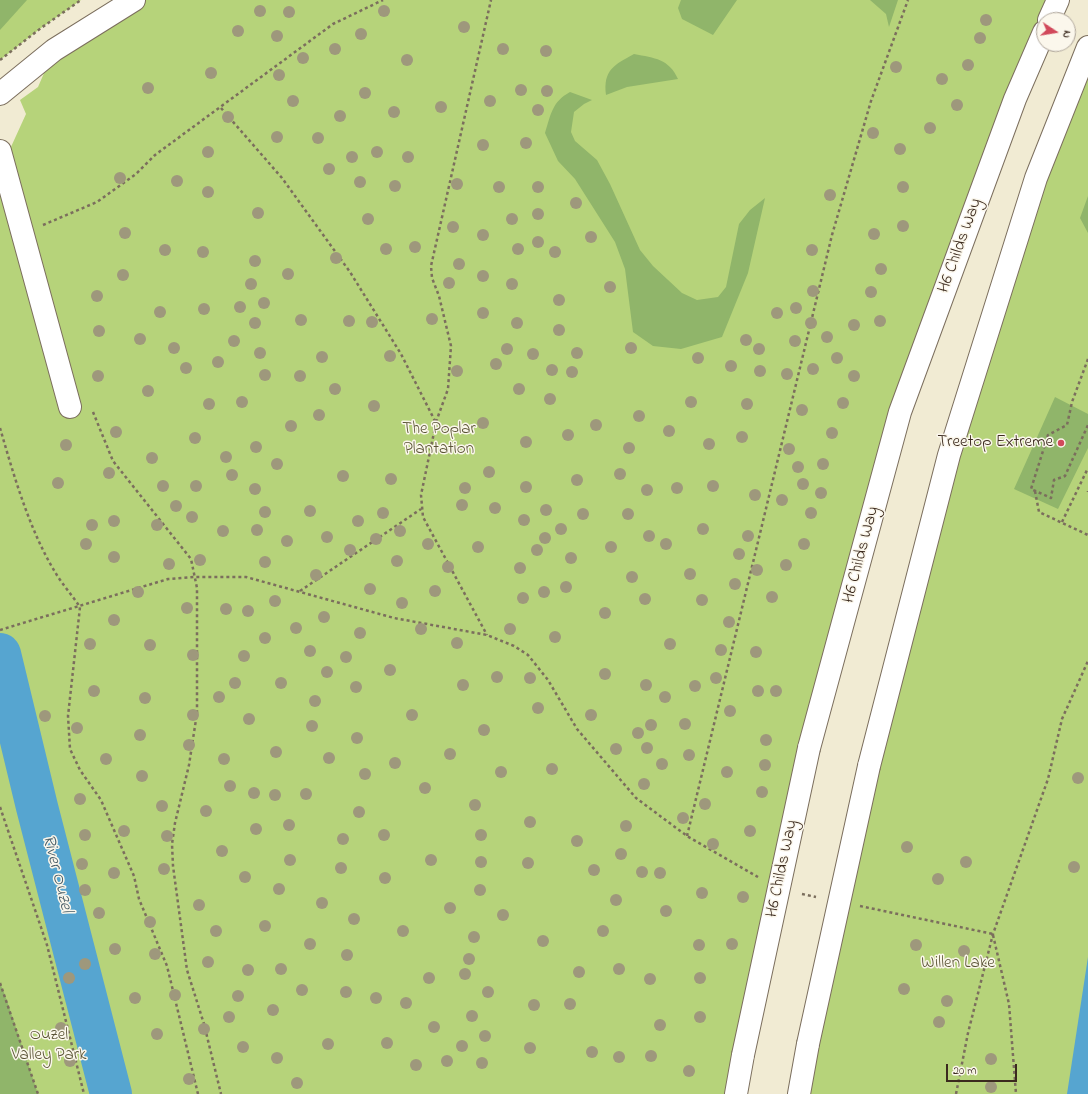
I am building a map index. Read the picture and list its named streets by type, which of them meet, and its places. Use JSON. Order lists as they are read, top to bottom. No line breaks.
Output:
{"streets":{"street":["H6 Childs Way"]},"water":["River Ouzel"],"parks":["The Poplar Plantation","Willen Lake","Ouzel Valley Park"],"places":["Treetop Extreme"],"scale_bar":"20 m","north":"right"}
